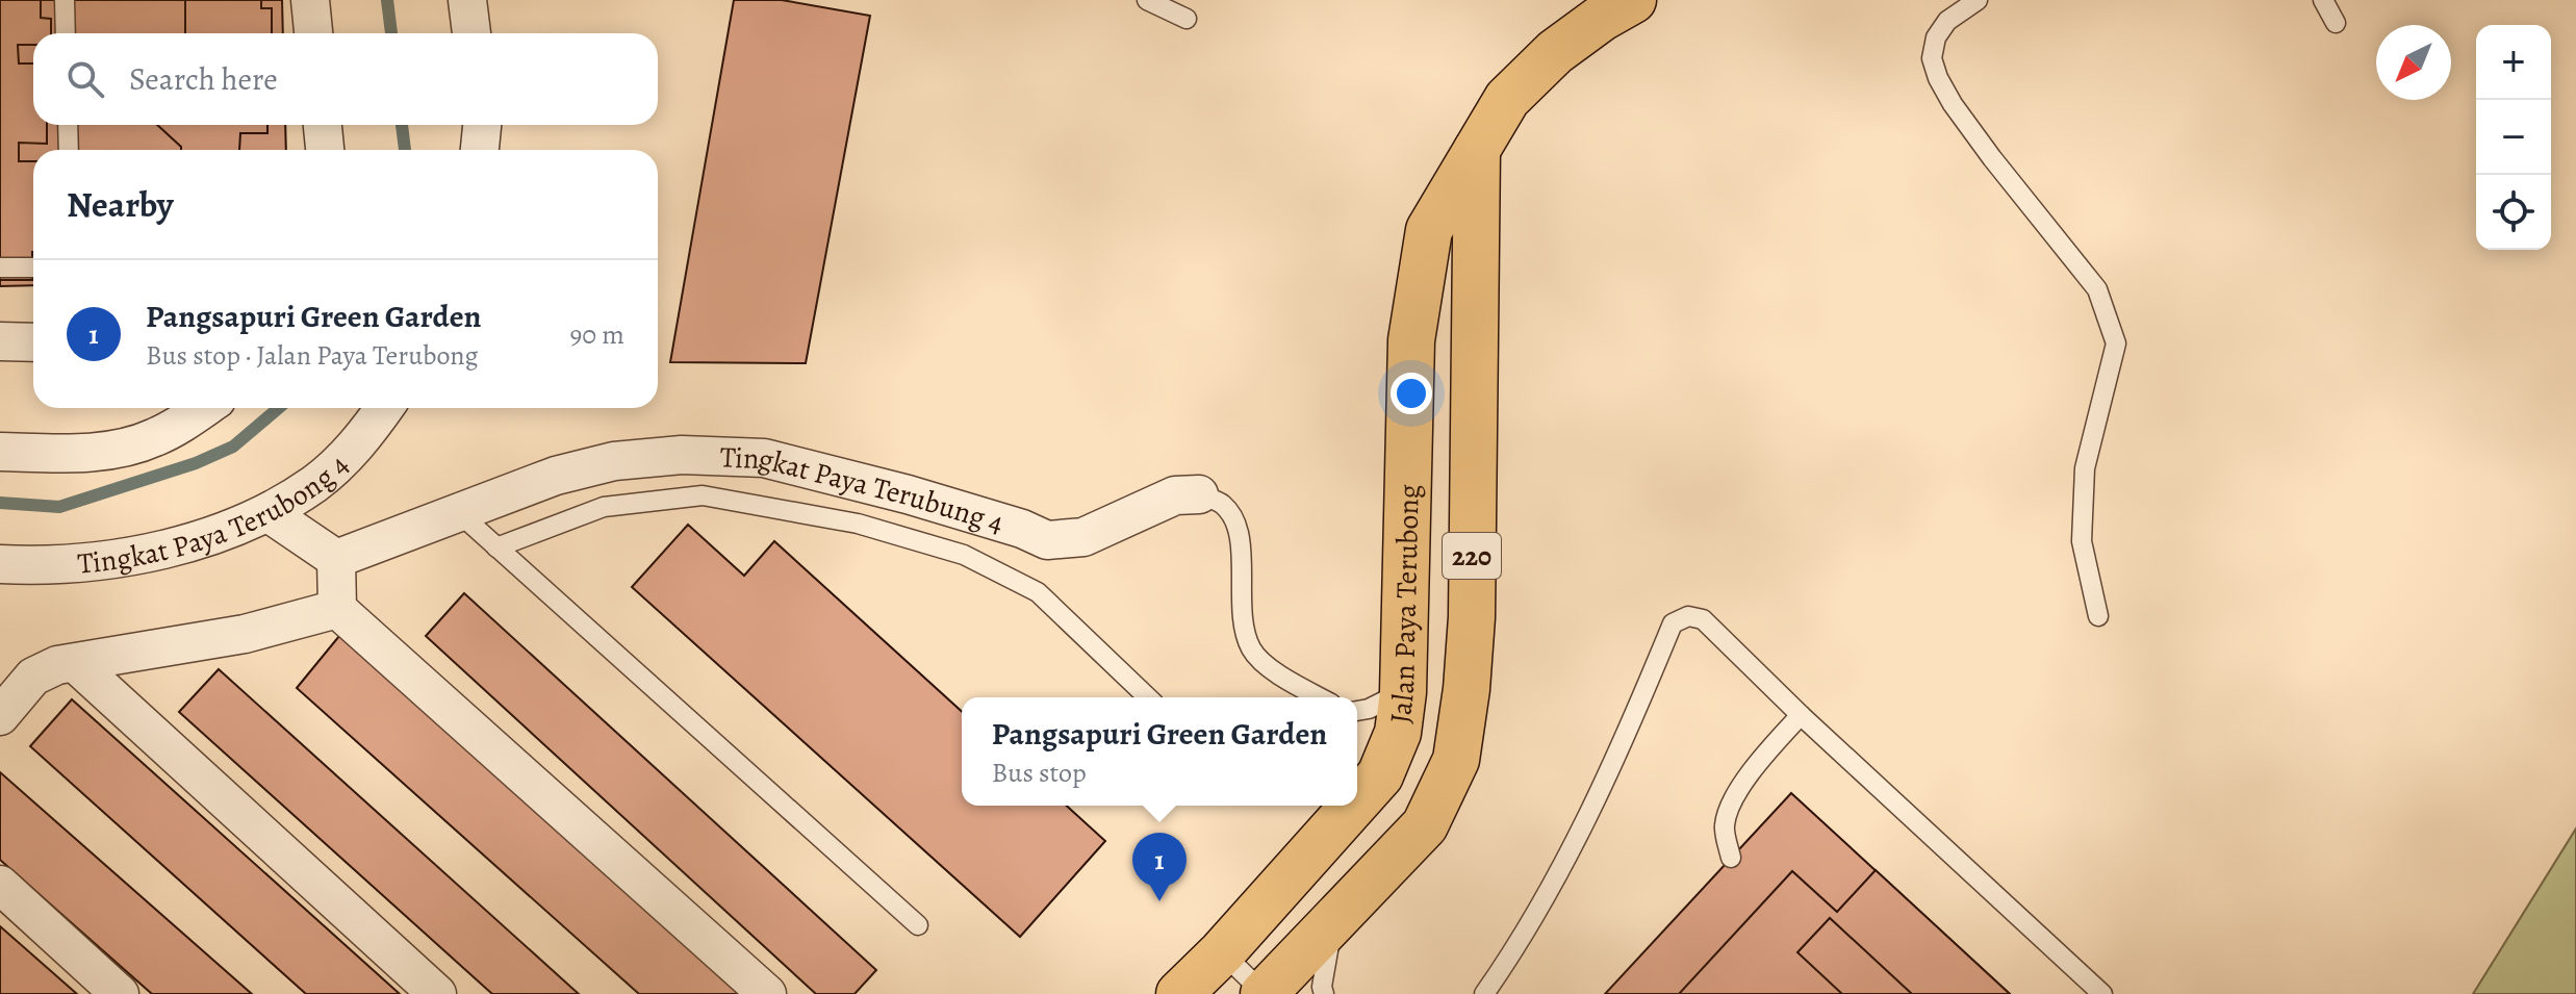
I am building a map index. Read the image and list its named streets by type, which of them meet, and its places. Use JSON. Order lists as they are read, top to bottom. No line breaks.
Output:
{"streets":{"main road":["220","Jalan Paya Terubong"],"street":["Tingkat Paya Terubung 4","Tingkat Paya Terubong 4"]},"crossings":[["220","Jalan Paya Terubong"]],"north":"bottom left","page":{"map_buttons":["+","−"],"search":"Search here","heading":"Nearby","list":[{"mark":"1","name":"Pangsapuri Green Garden","note":"Bus stop · Jalan Paya Terubong","value":"90 m"}],"popup":["Pangsapuri Green Garden","Bus stop"],"pins":"1"}}
